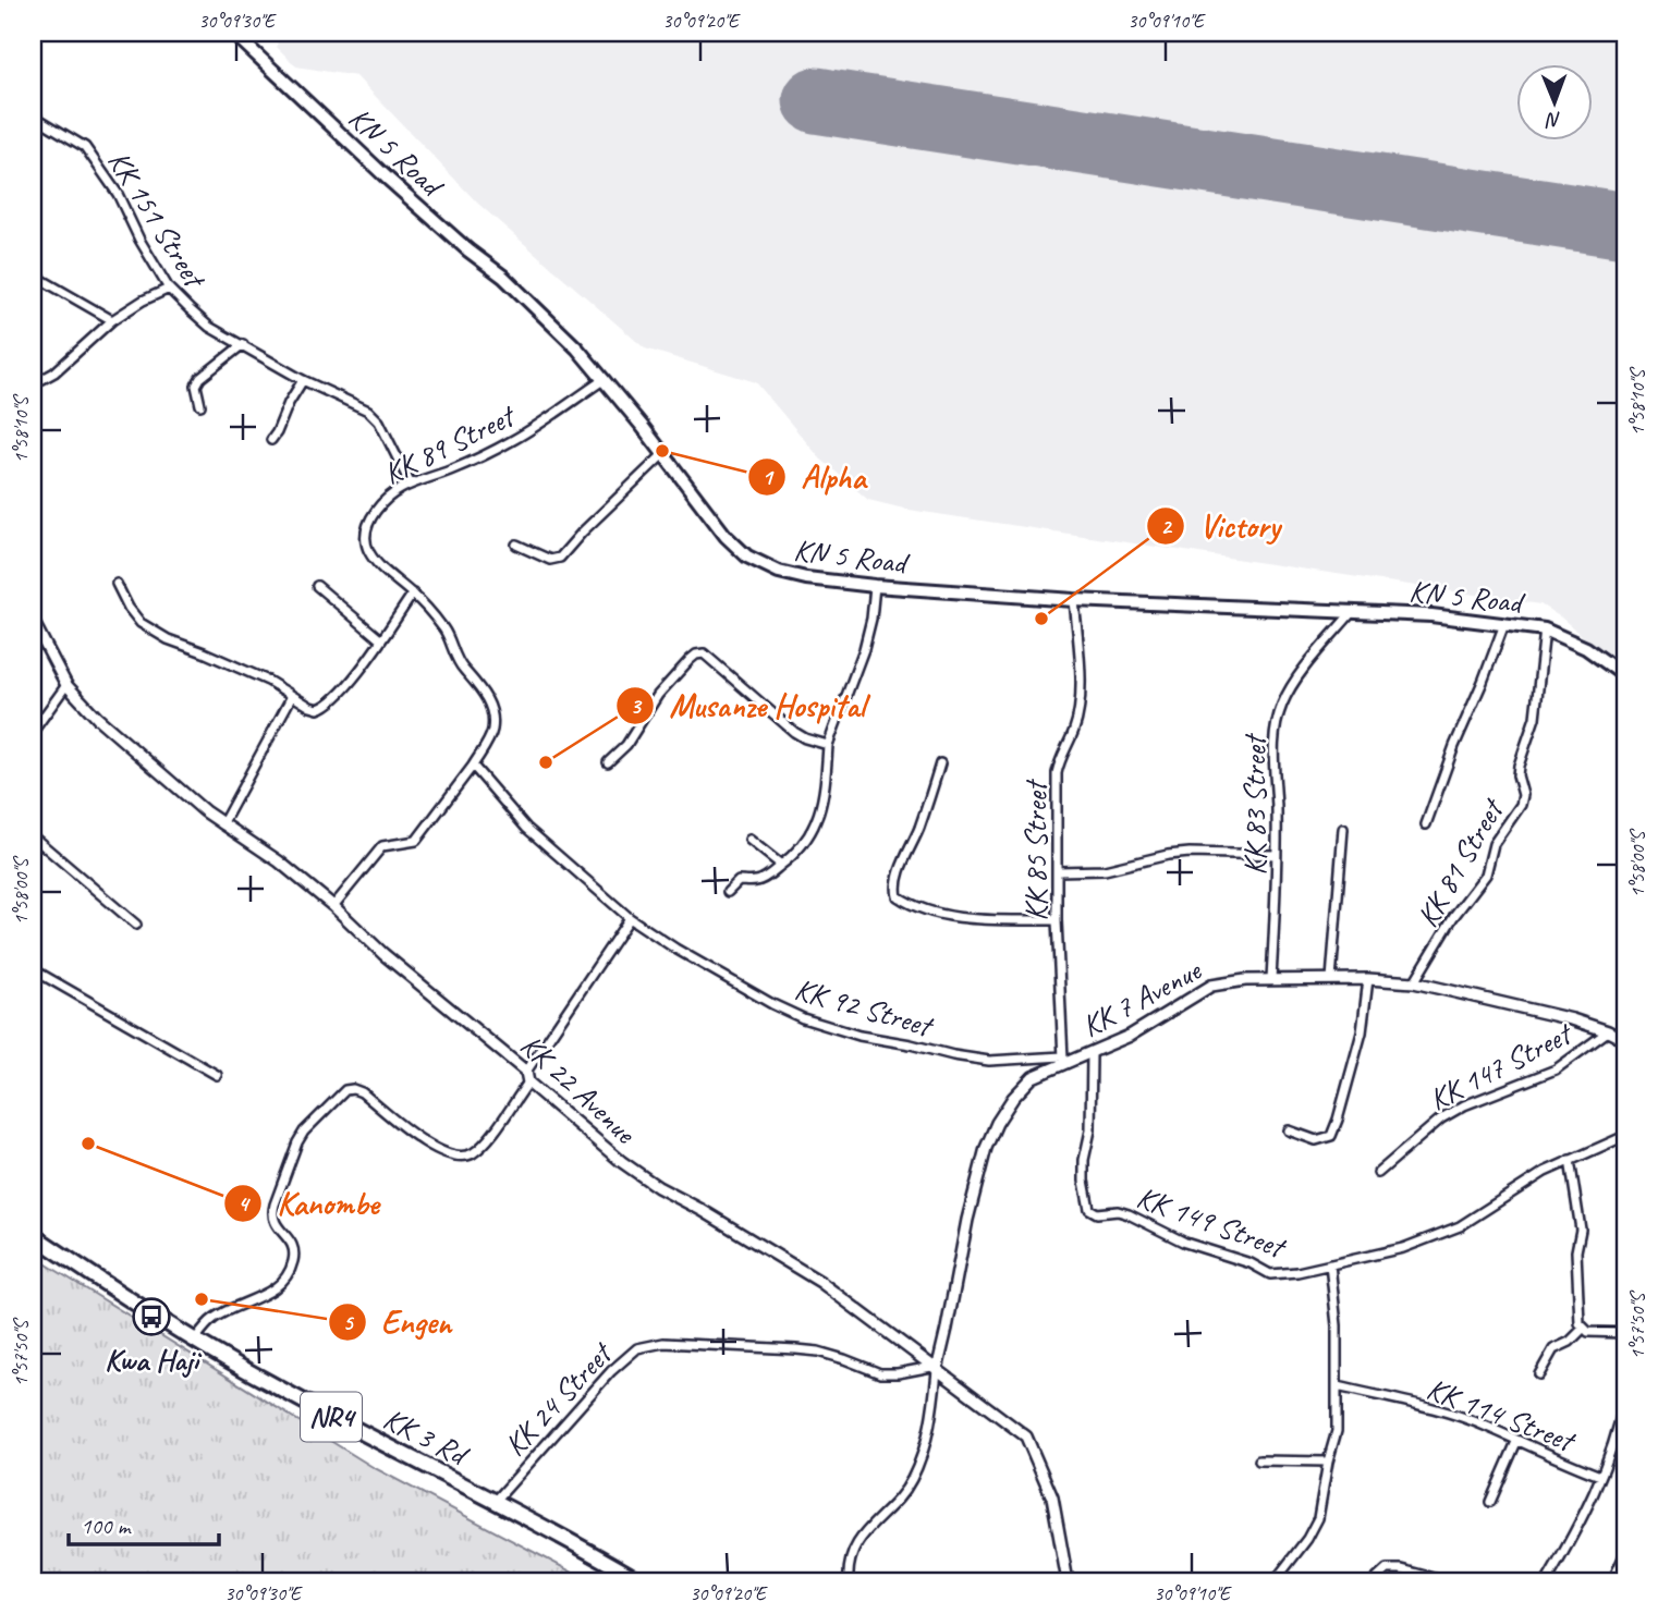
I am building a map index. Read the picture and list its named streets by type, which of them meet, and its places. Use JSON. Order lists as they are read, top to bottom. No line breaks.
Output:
{"streets":{"highway":["NR4","KK 3 Rd"],"main road":["KN 5 Road"],"street":["KK 151 Street","KK 89 Street","KK 83 Street","KK 85 Street","KK 81 Street","KK 7 Avenue","KK 92 Street","KK 147 Street","KK 22 Avenue","KK 149 Street","KK 24 Street","KK 114 Street"]},"crossings":[["KN 5 Road","KK 89 Street"],["KN 5 Road","KK 83 Street"],["KN 5 Road","KK 85 Street"],["KN 5 Road","KK 81 Street"],["KK 151 Street","KK 89 Street"],["KK 89 Street","KK 92 Street"],["KK 83 Street","KK 7 Avenue"],["KK 85 Street","KK 7 Avenue"],["KK 85 Street","KK 92 Street"],["KK 81 Street","KK 7 Avenue"],["KK 7 Avenue","KK 92 Street"],["KK 7 Avenue","KK 147 Street"],["KK 7 Avenue","KK 22 Avenue"],["KK 7 Avenue","KK 149 Street"],["KK 7 Avenue","KK 24 Street"],["KK 22 Avenue","KK 24 Street"],["KK 24 Street","KK 3 Rd"]],"places":{"other":["Alpha","Victory","Musanze Hospital","Kanombe","Engen"],"bus stop":["Kwa Haji"]},"scale_bar":"100 m","north":"bottom","coordinates":["30°09'30\"E","30°09'20\"E","30°09'10\"E","1°58'10\"S","1°58'00\"S","1°57'50\"S"]}
